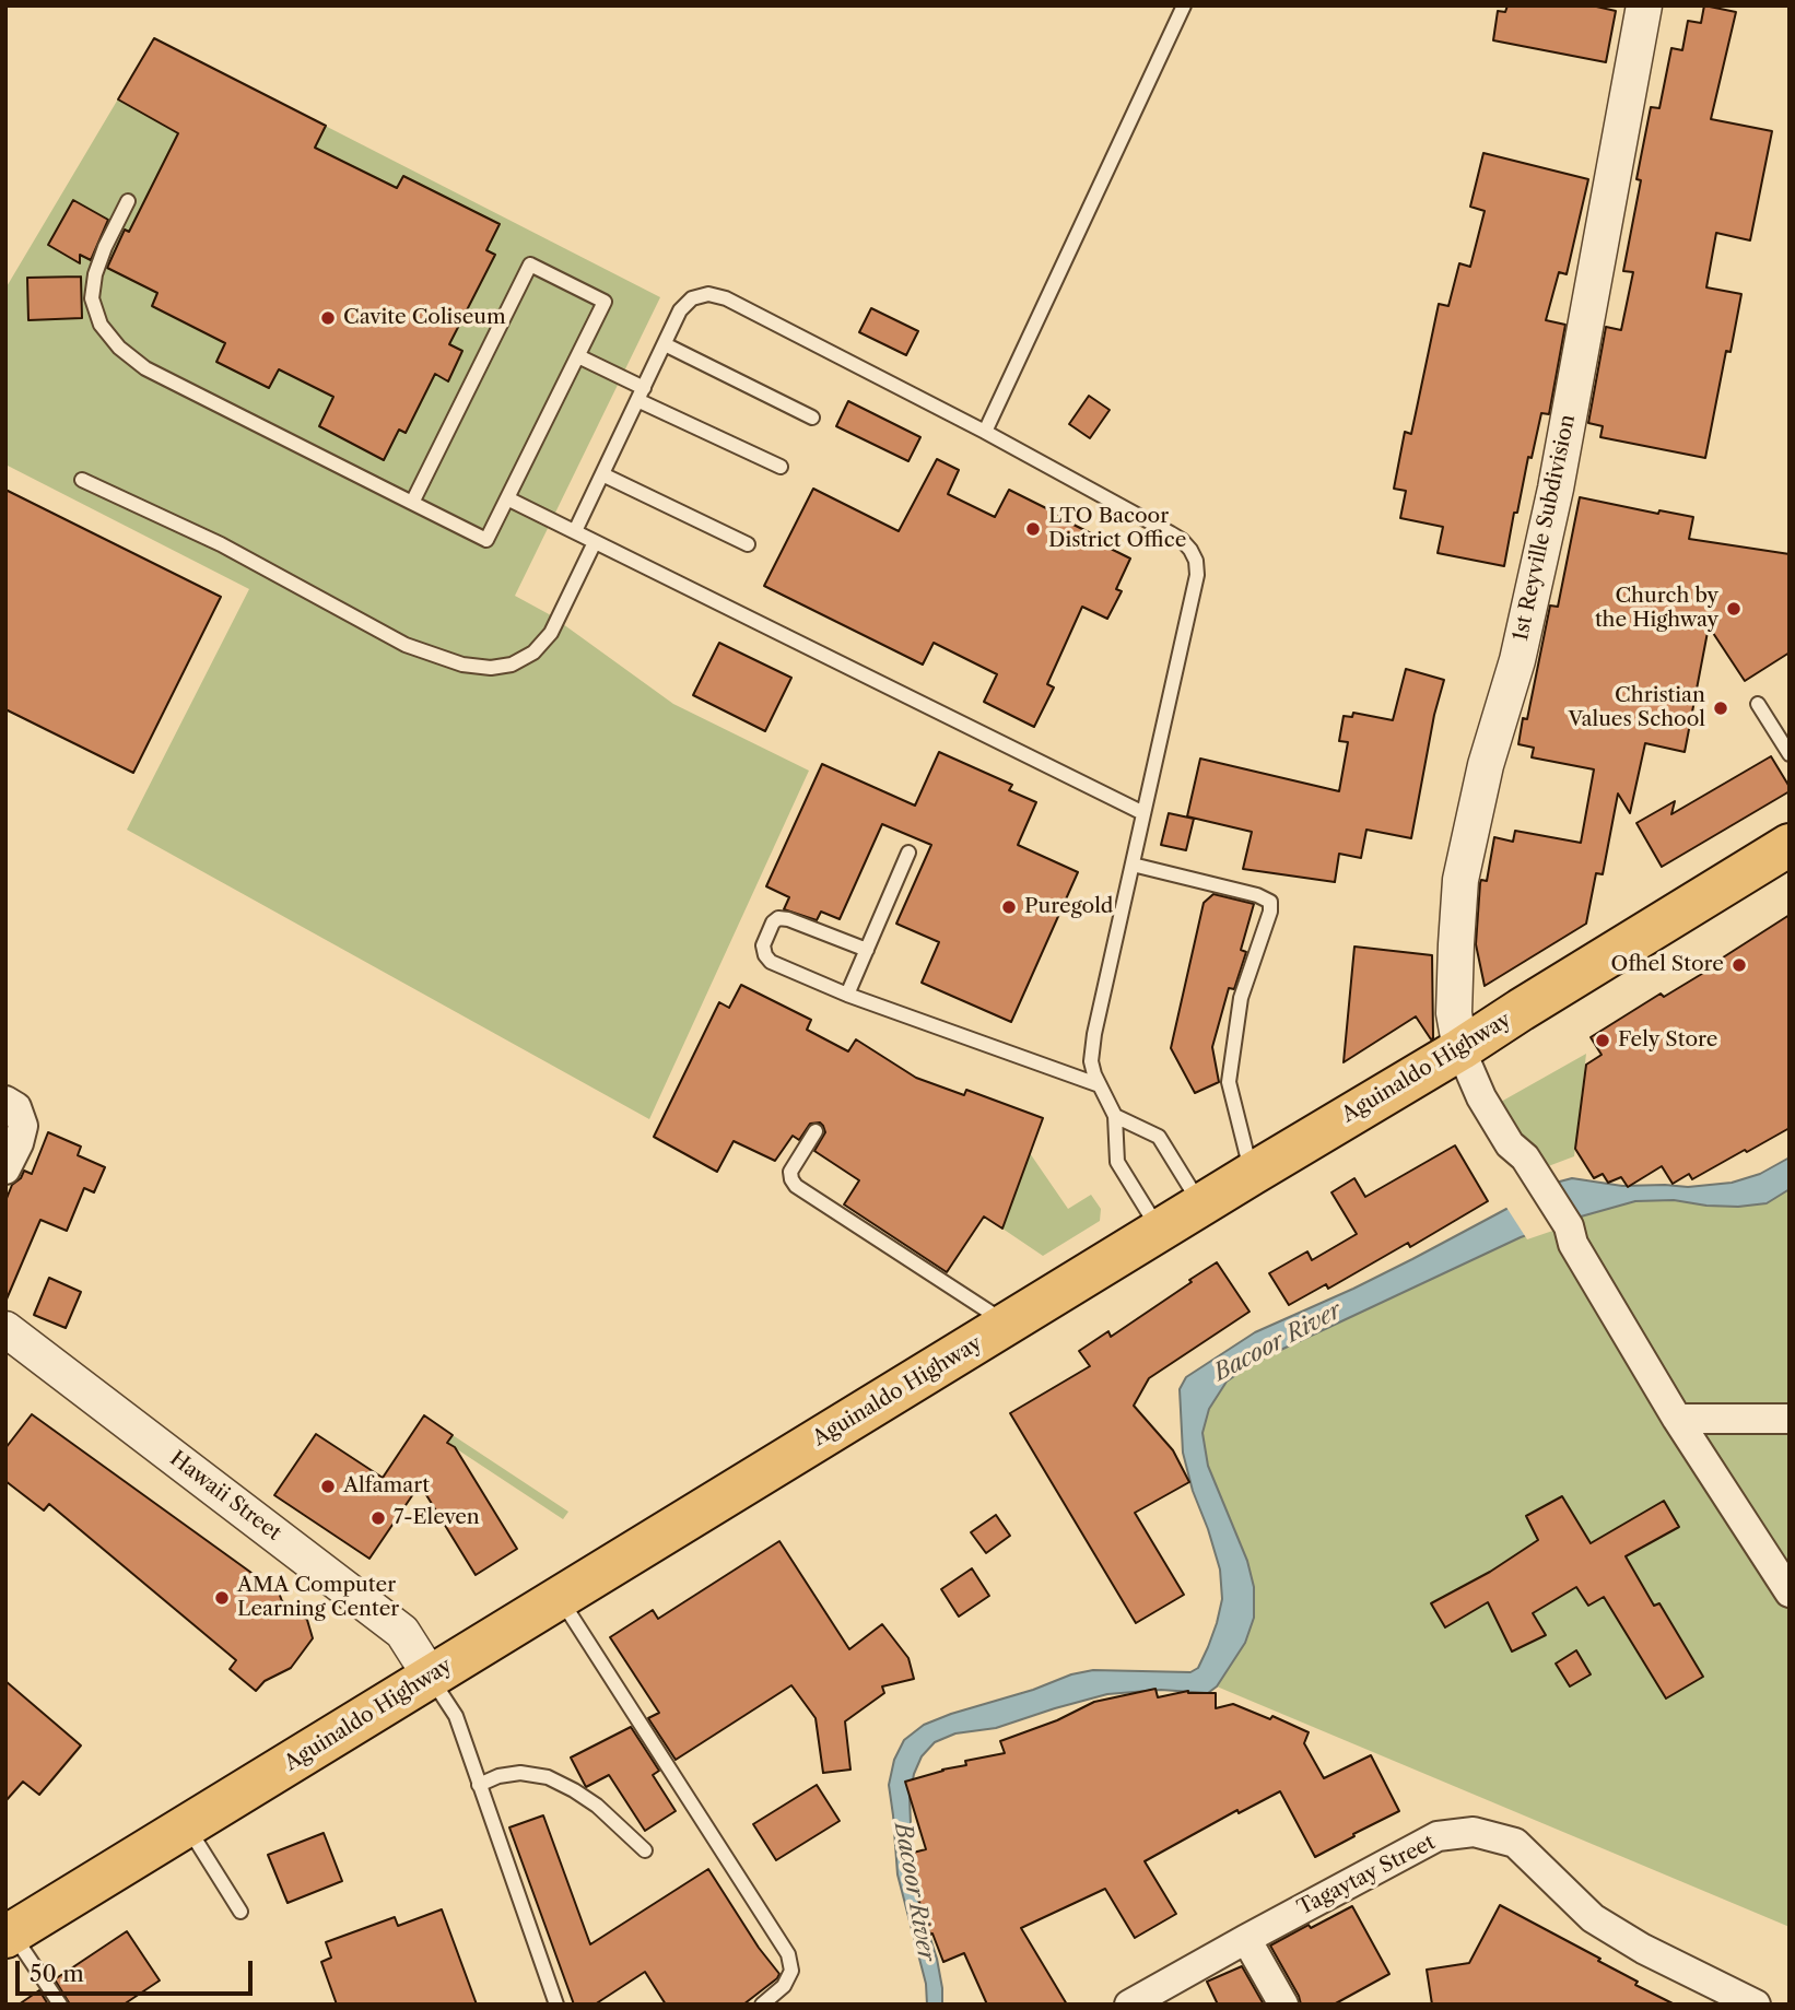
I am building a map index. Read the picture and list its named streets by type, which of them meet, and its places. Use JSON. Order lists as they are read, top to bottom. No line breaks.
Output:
{"streets":{"highway":["Aguinaldo Highway"],"street":["1st Reyville Subdivision","Hawaii Street","Tagaytay Street"]},"crossings":[["1st Reyville Subdivision","Aguinaldo Highway"],["Aguinaldo Highway","Hawaii Street"]],"water":["Bacoor River"],"places":["Cavite Coliseum","LTO Bacoor District Office","Church by the Highway","Christian Values School","Puregold","Ofhel Store","Fely Store","Alfamart","7-Eleven","AMA Computer Learning Center"],"scale_bar":"50 m"}
